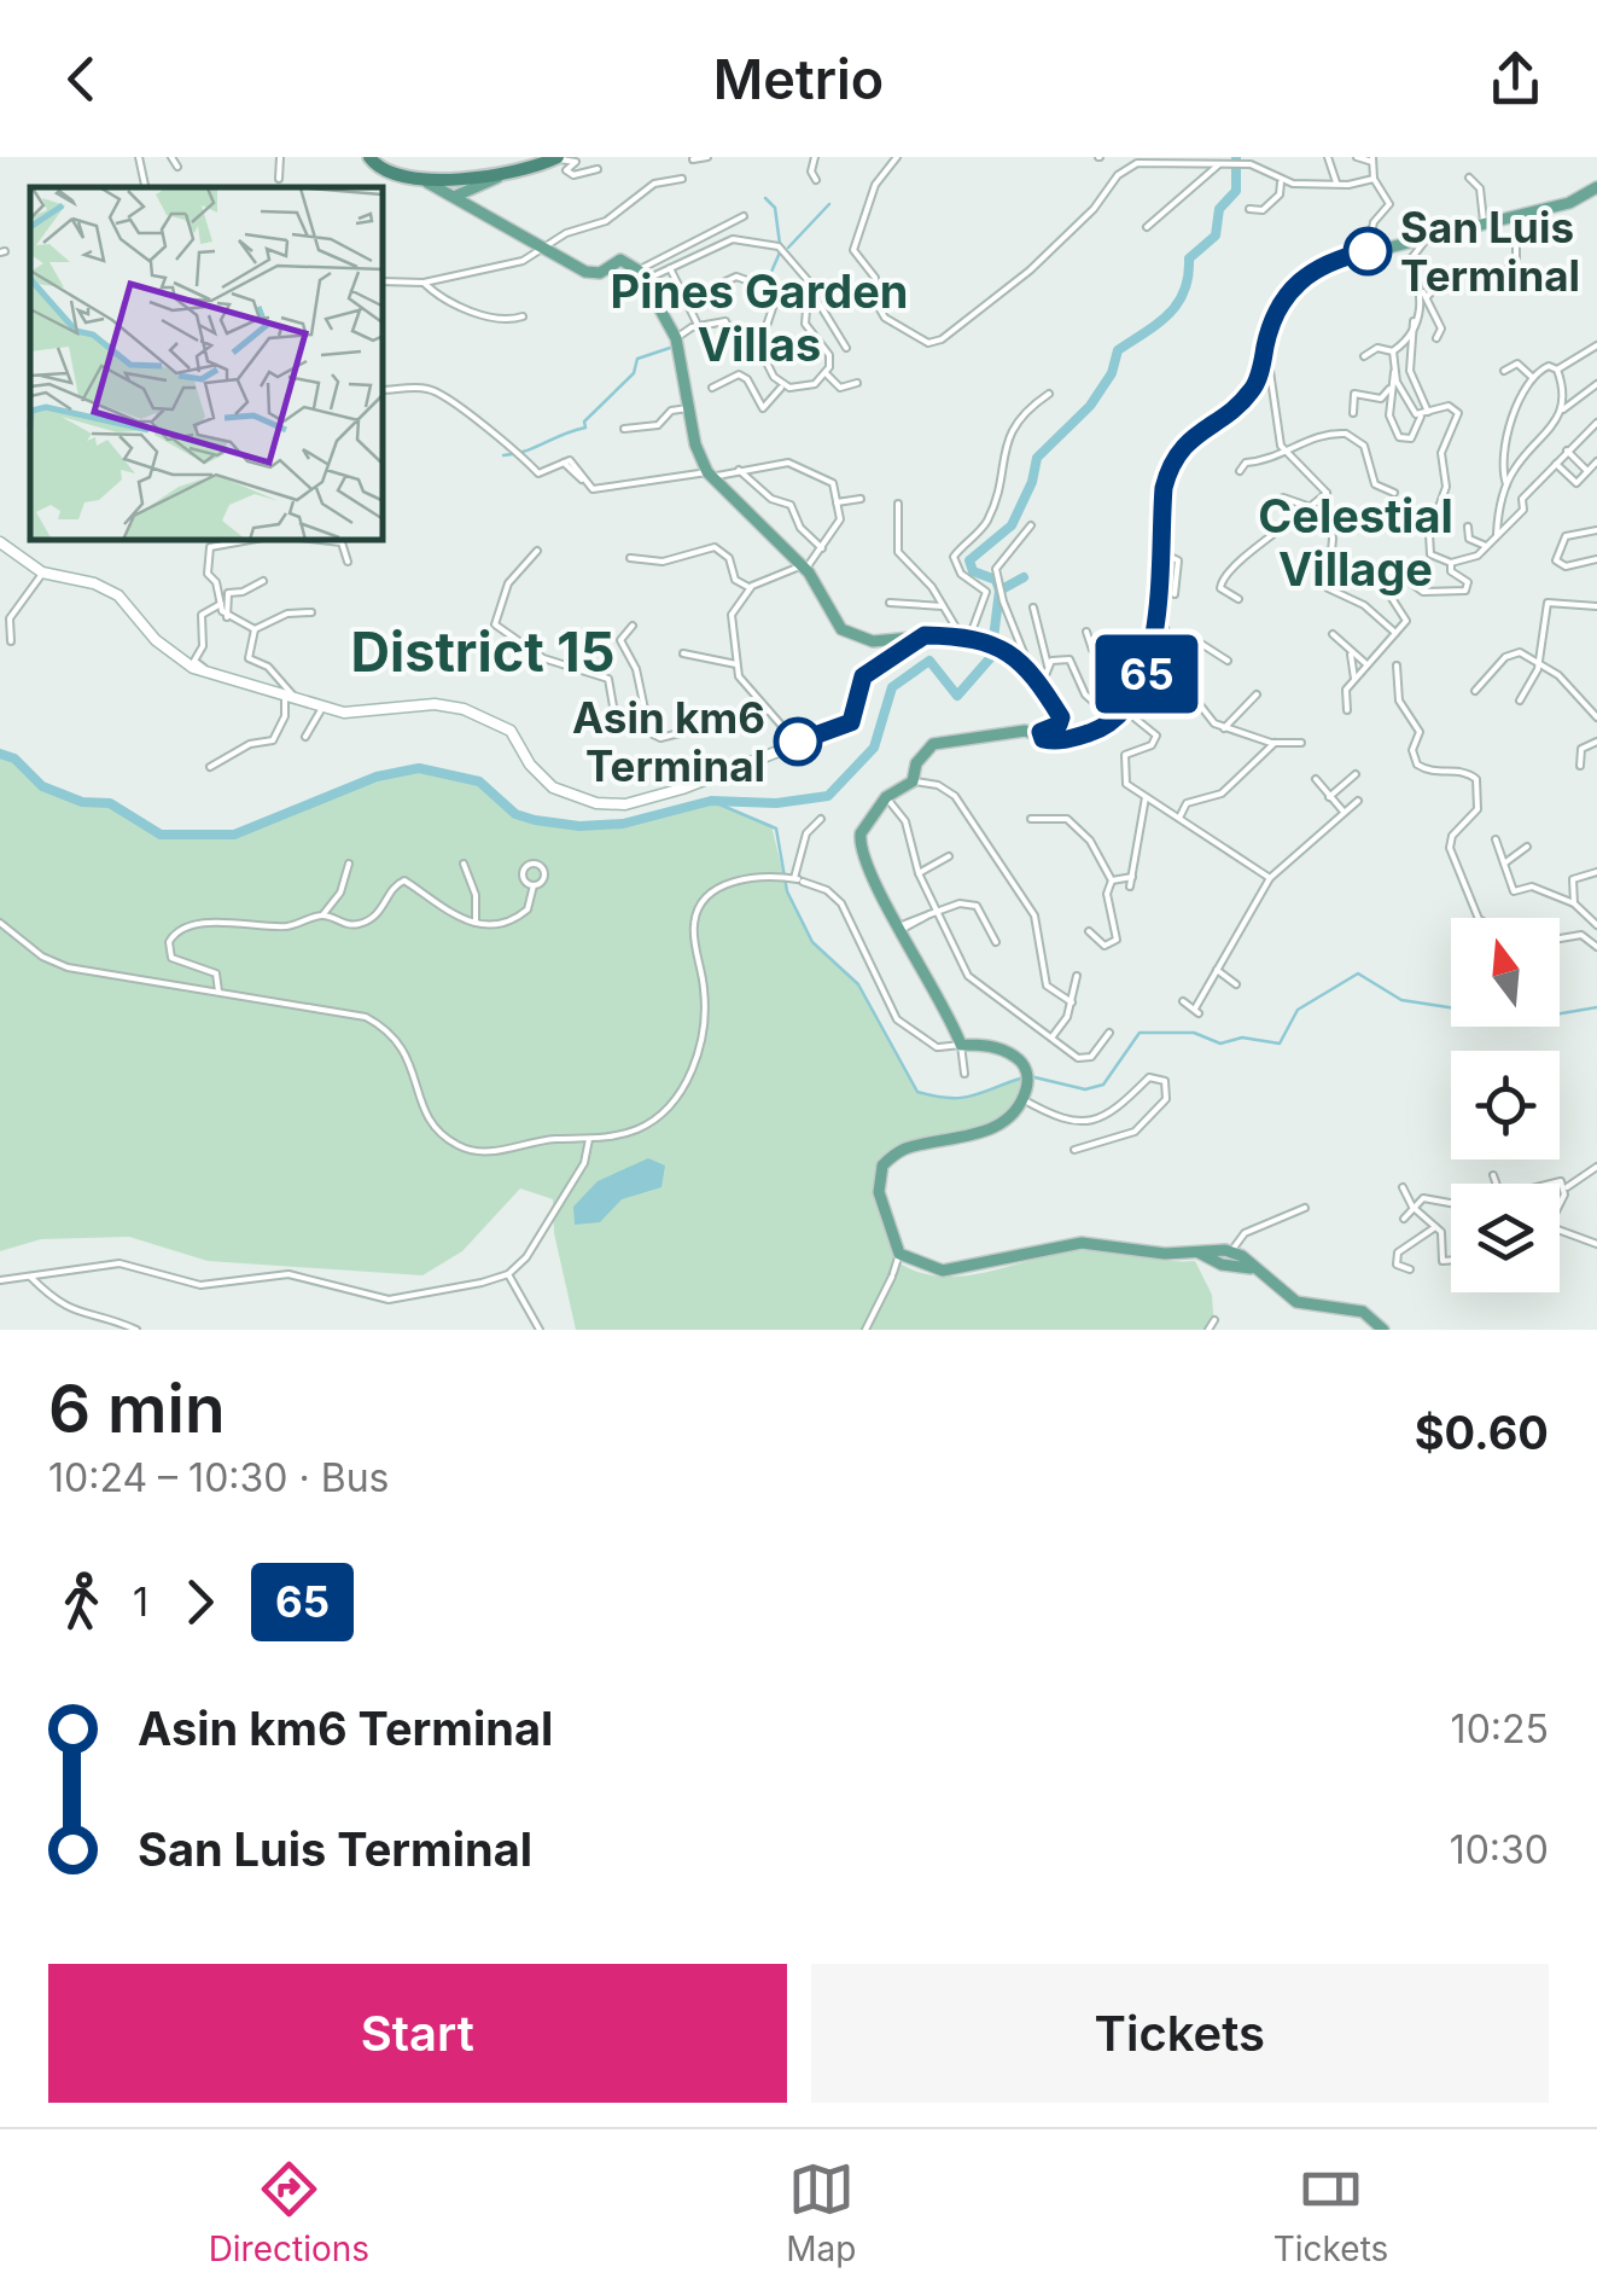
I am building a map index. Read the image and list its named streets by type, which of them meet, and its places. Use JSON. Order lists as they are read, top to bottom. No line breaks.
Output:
{"districts":["Pines Garden Villas","Celestial Village","District 15"],"places":["San Luis Terminal","Asin km6 Terminal"],"lines":["bus line 65"],"north":"top","page":{"header":"Metrio","on_map":"65","heading":["6 min","10:24 – 10:30 · Bus","$0.60"],"legs":["1","65"],"list":[{"name":"Asin km6 Terminal","value":"10:25"},{"name":"San Luis Terminal","value":"10:30"}],"buttons":["Start","Tickets"],"tabs":["Directions","Map","Tickets"]}}
